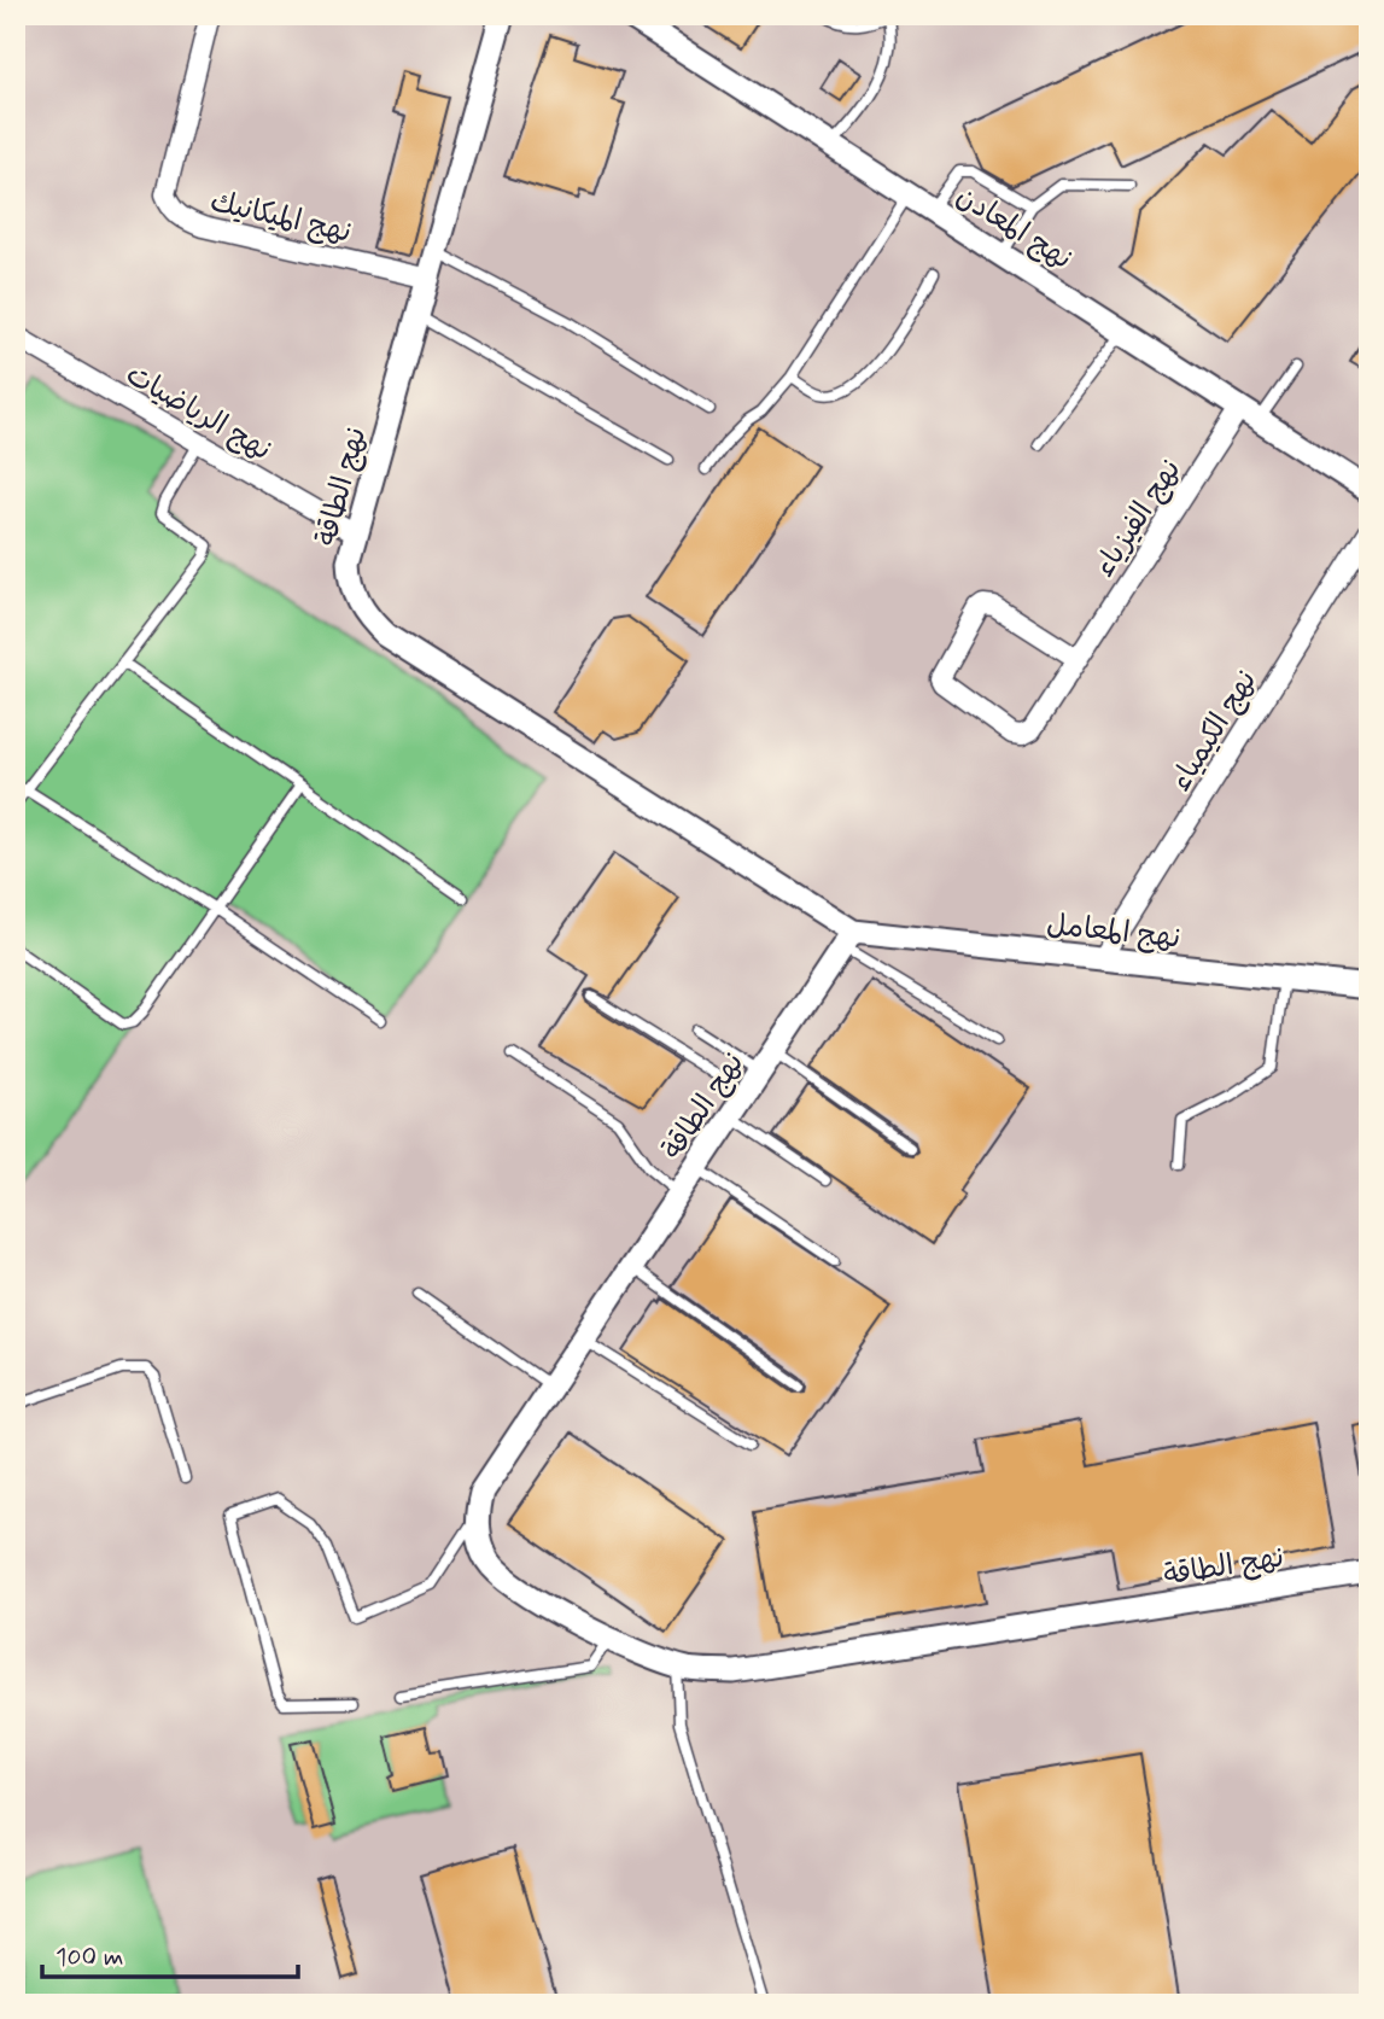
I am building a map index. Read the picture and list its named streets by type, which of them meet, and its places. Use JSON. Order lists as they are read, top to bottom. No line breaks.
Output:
{"streets":{"street":["نهج الميكانيك","نهج المعادن","نهج الرياضيات","نهج الطاقة","نهج الفيزياء","نهج الكيمياء","نهج المعامل"]},"crossings":[["نهج الميكانيك","نهج الطاقة"],["نهج المعادن","نهج الفيزياء"],["نهج الرياضيات","نهج الطاقة"],["نهج الطاقة","نهج المعامل"],["نهج الكيمياء","نهج المعامل"]],"scale_bar":"100 m"}
